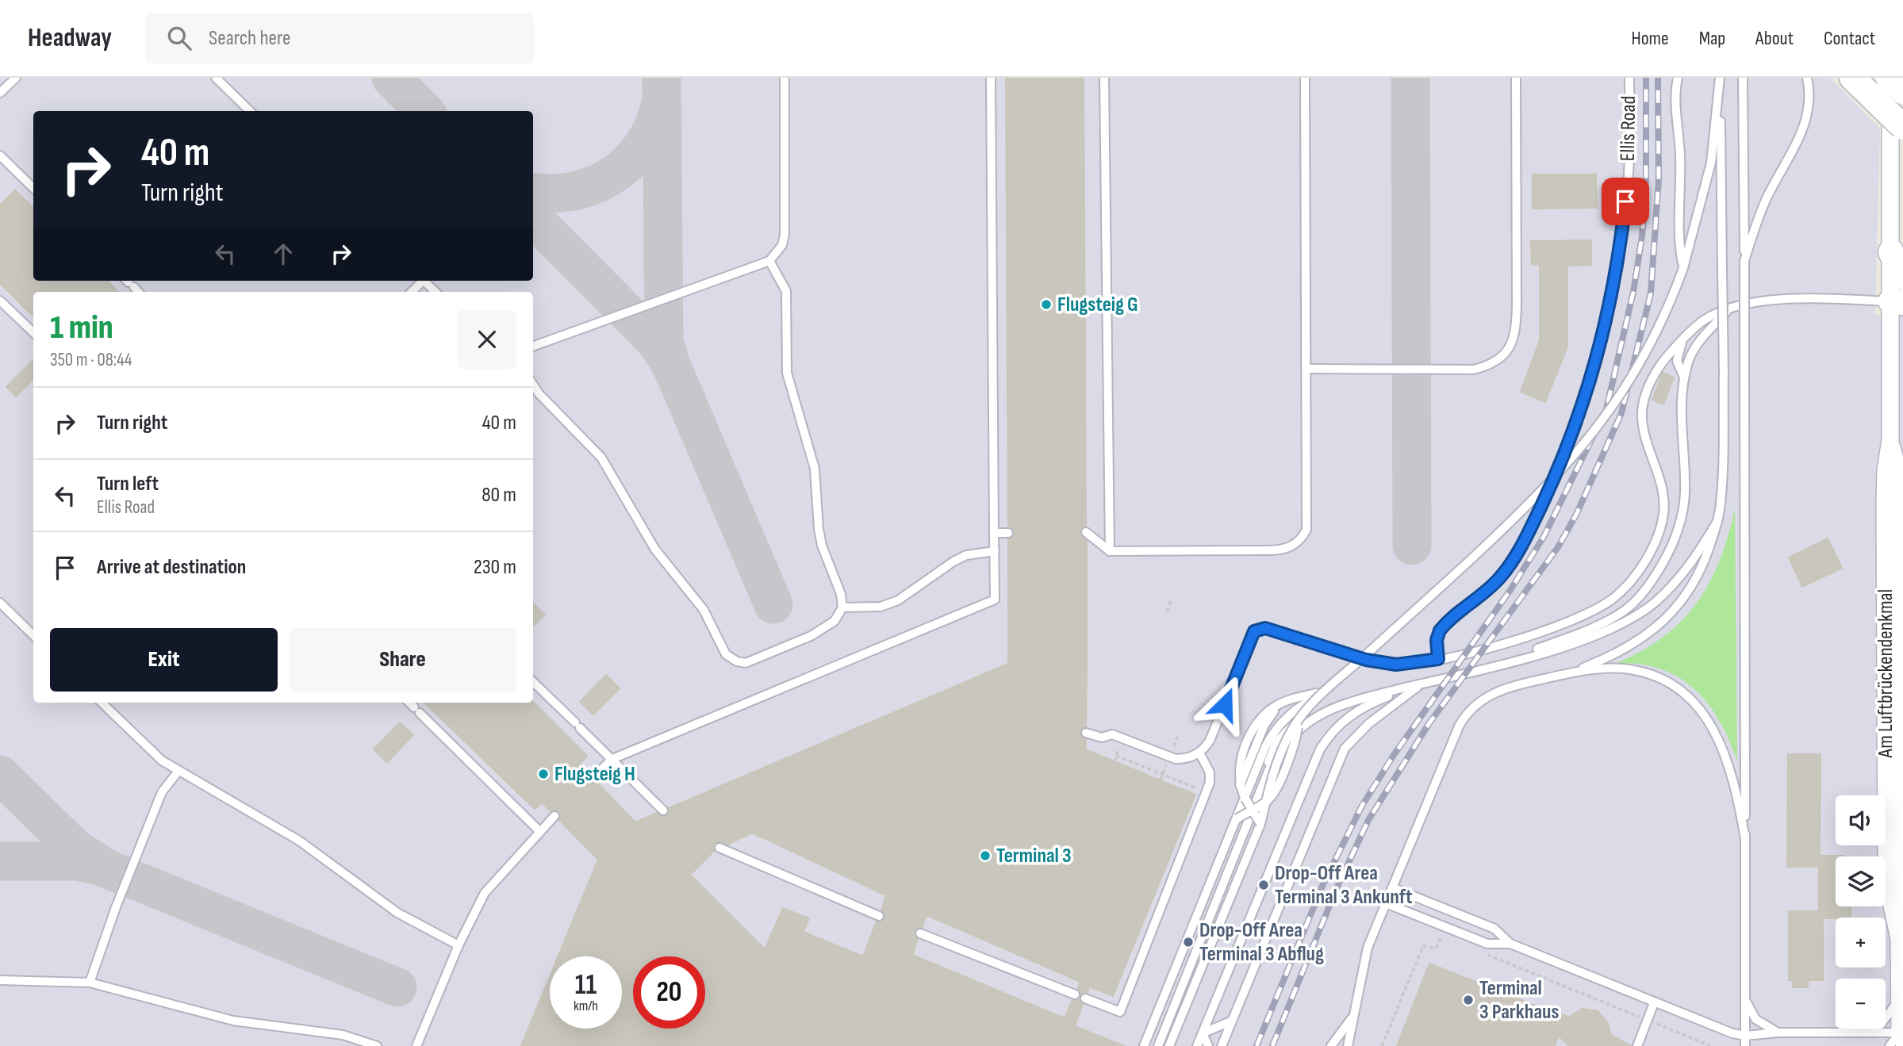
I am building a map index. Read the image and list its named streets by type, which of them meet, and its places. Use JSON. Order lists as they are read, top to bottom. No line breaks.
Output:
{"streets":{"street":["Am Luftbrückendenkmal"],"lane":["Ellis Road"]},"places":["Flugsteig G","Flugsteig H","Terminal 3","Drop-Off Area Terminal 3 Ankunft","Drop-Off Area Terminal 3 Abflug","Terminal 3 Parkhaus"],"page":{"header":"Headway","search":"Search here","nav":["Home","Map","About","Contact"],"turn":["40 m","Turn right"],"heading":["1 min","350 m · 08:44"],"list":[{"name":"Turn right","value":"40 m"},{"name":"Turn left","note":"Ellis Road","value":"80 m"},{"name":"Arrive at destination","value":"230 m"}],"buttons":["Exit","Share"],"map_buttons":["+","−"],"speed":"11 km/h","limit":"20"}}
